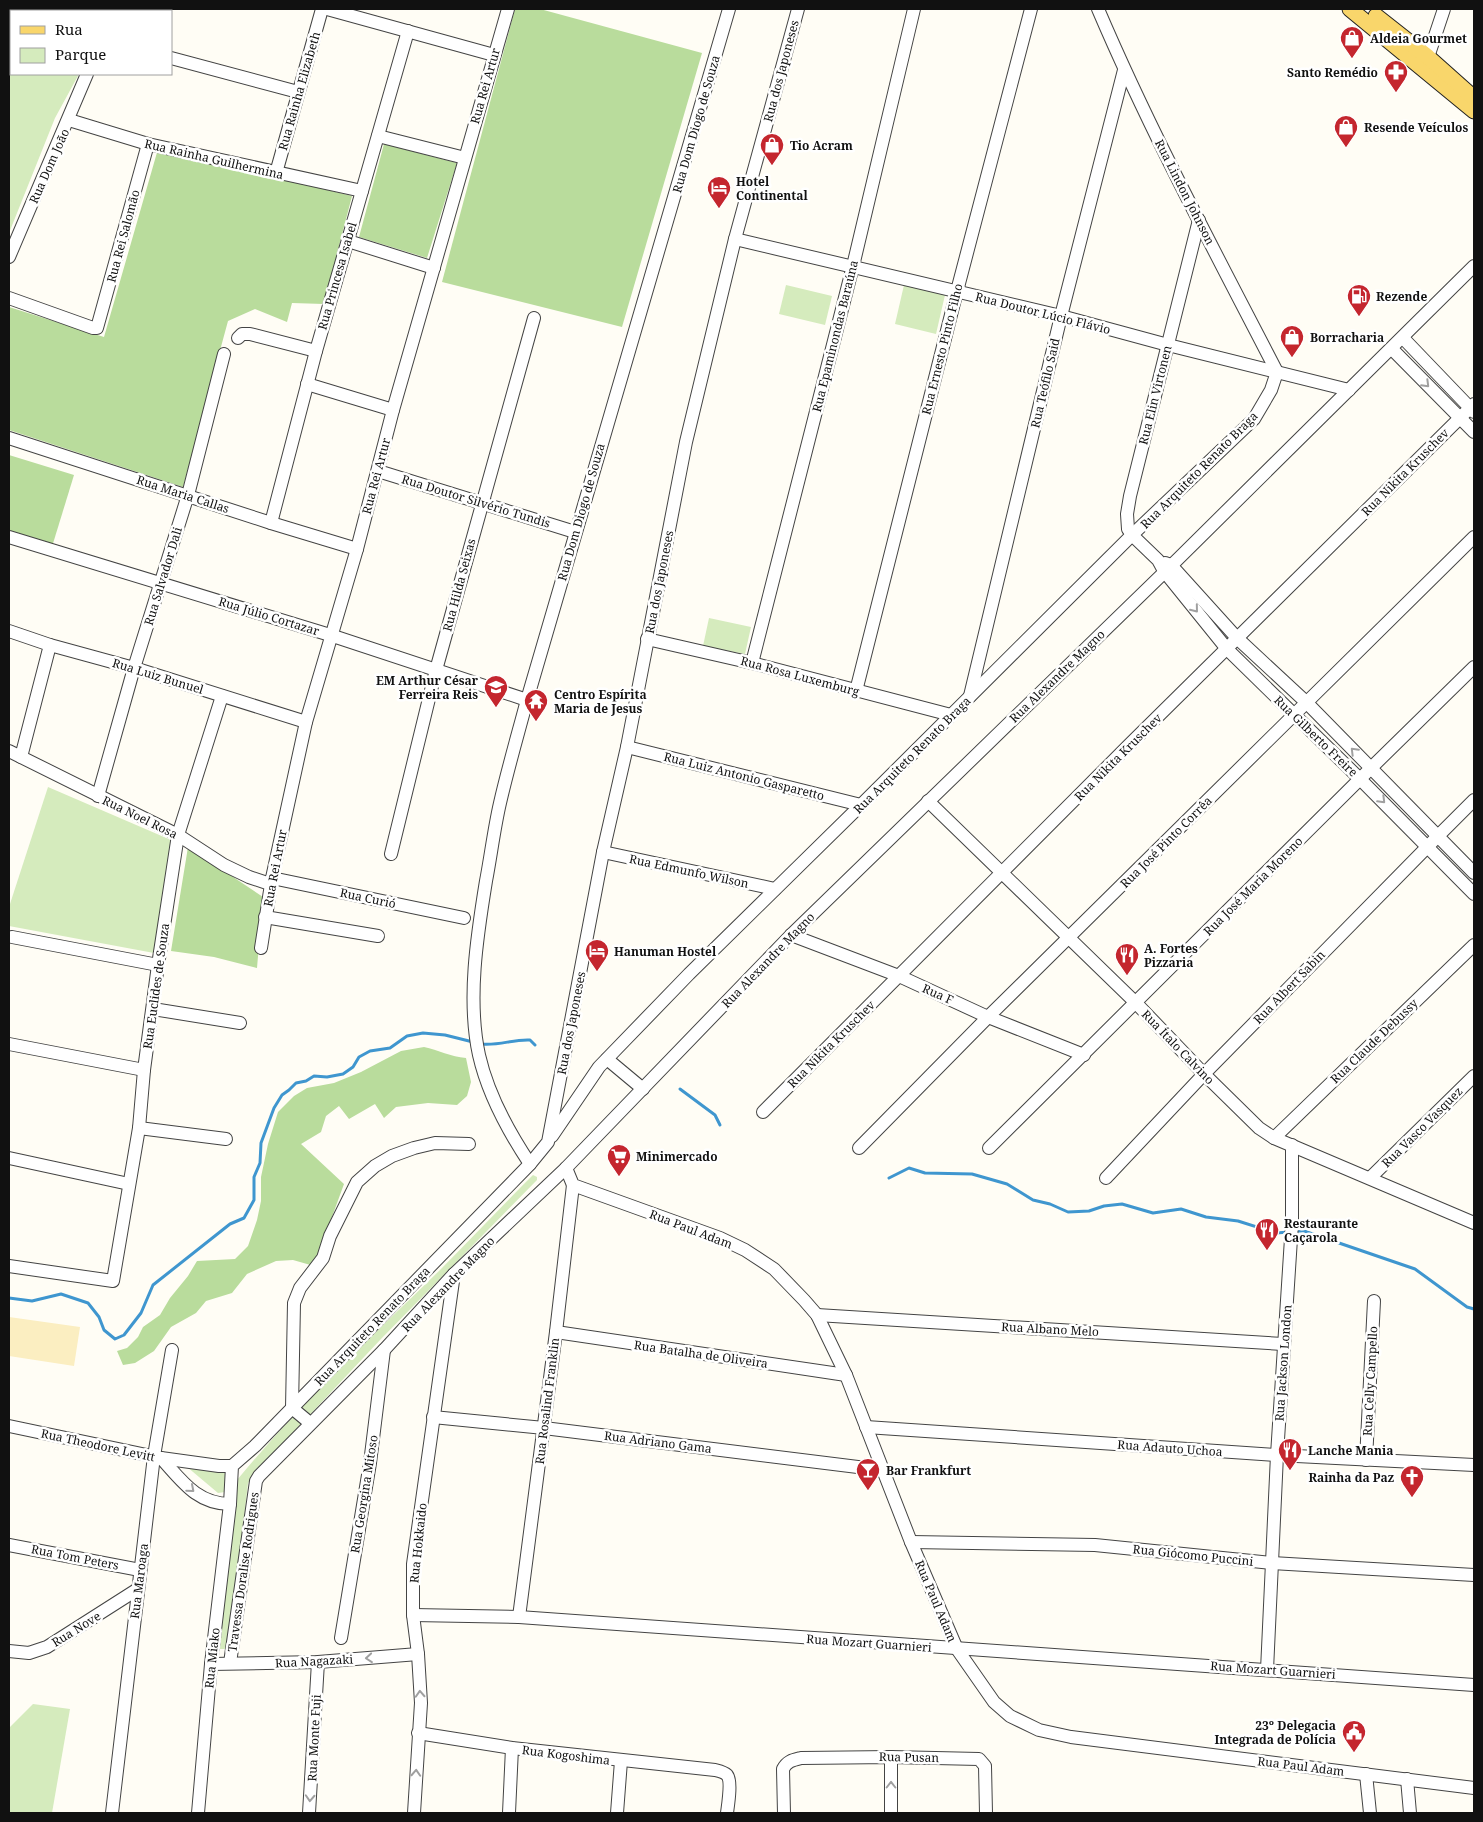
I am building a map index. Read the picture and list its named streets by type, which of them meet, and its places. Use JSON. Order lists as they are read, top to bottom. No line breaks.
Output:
{"streets":{"street":["Rua dos Japoneses","Rua Rei Artur","Rua Rainha Elizabeth","Rua Dom Diogo de Souza","Rua Rainha Guilhermina","Rua Dom João","Rua Lindon Johnson","Rua Rei Salomão","Rua Princesa Isabel","Rua Doutor Lúcio Flávio","Rua Epaminondas Baraúna","Rua Ernesto Pinto Filho","Rua Teófilo Said","Rua Elin Virtonen","Rua Arquiteto Renato Braga","Rua Nikita Kruschev","Rua Maria Callas","Rua Doutor Silvério Tundis","Rua Salvador Dali","Rua Hilda Seixas","Rua Júlio Cortazar","Rua Luiz Bunuel","Rua Rosa Luxemburg","Rua Alexandre Magno","Rua Gilberto Freire","Rua Luiz Antonio Gasparetto","Rua Noel Rosa","Rua José Pinto Corrêa","Rua Edmunfo Wilson","Rua José Maria Moreno","Rua Curió","Rua Euclides de Souza","Rua Albert Sabin","Rua F","Rua Claude Debussy","Rua Ítalo Calvino","Rua Vasco Vasquez","Rua Paul Adam","Rua Albano Melo","Rua Batalha de Oliveira","Rua Jackson London","Rua Celly Campello","Rua Rosalind Franklin","Rua Adriano Gama","Rua Theodore Levitt","Rua Adauto Uchoa","Rua Georgina Mitoso","Rua Hokkaido","Rua Giócomo Puccini","Rua Tom Peters","Travessa Doralise Rodrigues","Rua Maroaga","Rua Nove","Rua Mozart Guarnieri","Rua Miako","Rua Nagazaki","Rua Monte Fuji","Rua Kogoshima","Rua Pusan"]},"crossings":[["Rua dos Japoneses","Rua Dom Diogo de Souza"],["Rua dos Japoneses","Rua Doutor Lúcio Flávio"],["Rua dos Japoneses","Rua Arquiteto Renato Braga"],["Rua dos Japoneses","Rua Rosa Luxemburg"],["Rua dos Japoneses","Rua Luiz Antonio Gasparetto"],["Rua dos Japoneses","Rua Edmunfo Wilson"],["Rua Rei Artur","Rua Maria Callas"],["Rua Rei Artur","Rua Doutor Silvério Tundis"],["Rua Rei Artur","Rua Júlio Cortazar"],["Rua Rei Artur","Rua Luiz Bunuel"],["Rua Rei Artur","Rua Noel Rosa"],["Rua Rei Artur","Rua Curió"],["Rua Rainha Elizabeth","Rua Rainha Guilhermina"],["Rua Dom Diogo de Souza","Rua Arquiteto Renato Braga"],["Rua Dom Diogo de Souza","Rua Doutor Silvério Tundis"],["Rua Dom Diogo de Souza","Rua Júlio Cortazar"],["Rua Rainha Guilhermina","Rua Dom João"],["Rua Rainha Guilhermina","Rua Rei Salomão"],["Rua Rainha Guilhermina","Rua Princesa Isabel"],["Rua Lindon Johnson","Rua Doutor Lúcio Flávio"],["Rua Lindon Johnson","Rua Teófilo Said"],["Rua Lindon Johnson","Rua Elin Virtonen"],["Rua Lindon Johnson","Rua Arquiteto Renato Braga"],["Rua Princesa Isabel","Rua Maria Callas"],["Rua Doutor Lúcio Flávio","Rua Epaminondas Baraúna"],["Rua Doutor Lúcio Flávio","Rua Ernesto Pinto Filho"],["Rua Doutor Lúcio Flávio","Rua Teófilo Said"],["Rua Doutor Lúcio Flávio","Rua Elin Virtonen"],["Rua Doutor Lúcio Flávio","Rua Arquiteto Renato Braga"],["Rua Doutor Lúcio Flávio","Rua Alexandre Magno"],["Rua Epaminondas Baraúna","Rua Rosa Luxemburg"],["Rua Ernesto Pinto Filho","Rua Rosa Luxemburg"],["Rua Teófilo Said","Rua Arquiteto Renato Braga"],["Rua Elin Virtonen","Rua Arquiteto Renato Braga"],["Rua Arquiteto Renato Braga","Rua Rosa Luxemburg"],["Rua Arquiteto Renato Braga","Rua Luiz Antonio Gasparetto"],["Rua Arquiteto Renato Braga","Rua Edmunfo Wilson"],["Rua Nikita Kruschev","Rua Gilberto Freire"],["Rua Nikita Kruschev","Rua F"],["Rua Nikita Kruschev","Rua Ítalo Calvino"],["Rua Maria Callas","Rua Salvador Dali"],["Rua Doutor Silvério Tundis","Rua Hilda Seixas"],["Rua Salvador Dali","Rua Júlio Cortazar"],["Rua Salvador Dali","Rua Luiz Bunuel"],["Rua Salvador Dali","Rua Noel Rosa"],["Rua Hilda Seixas","Rua Júlio Cortazar"],["Rua Luiz Bunuel","Rua Euclides de Souza"],["Rua Alexandre Magno","Rua Gilberto Freire"],["Rua Alexandre Magno","Rua F"],["Rua Alexandre Magno","Rua Ítalo Calvino"],["Rua Alexandre Magno","Rua Georgina Mitoso"],["Rua Alexandre Magno","Rua Hokkaido"],["Rua Alexandre Magno","Travessa Doralise Rodrigues"],["Rua Gilberto Freire","Rua José Pinto Corrêa"],["Rua Gilberto Freire","Rua José Maria Moreno"],["Rua Gilberto Freire","Rua Albert Sabin"],["Rua Noel Rosa","Rua Curió"],["Rua Noel Rosa","Rua Euclides de Souza"],["Rua José Pinto Corrêa","Rua F"],["Rua José Pinto Corrêa","Rua Ítalo Calvino"],["Rua José Maria Moreno","Rua F"],["Rua José Maria Moreno","Rua Ítalo Calvino"],["Rua Albert Sabin","Rua Ítalo Calvino"],["Rua Claude Debussy","Rua Ítalo Calvino"],["Rua Ítalo Calvino","Rua Vasco Vasquez"],["Rua Ítalo Calvino","Rua Jackson London"],["Rua Paul Adam","Rua Albano Melo"],["Rua Paul Adam","Rua Batalha de Oliveira"],["Rua Paul Adam","Rua Rosalind Franklin"],["Rua Paul Adam","Rua Adriano Gama"],["Rua Paul Adam","Rua Adauto Uchoa"],["Rua Paul Adam","Rua Giócomo Puccini"],["Rua Paul Adam","Rua Mozart Guarnieri"],["Rua Albano Melo","Rua Jackson London"],["Rua Batalha de Oliveira","Rua Rosalind Franklin"],["Rua Jackson London","Rua Adauto Uchoa"],["Rua Jackson London","Rua Giócomo Puccini"],["Rua Jackson London","Rua Mozart Guarnieri"],["Rua Celly Campello","Rua Adauto Uchoa"],["Rua Rosalind Franklin","Rua Adriano Gama"],["Rua Rosalind Franklin","Rua Mozart Guarnieri"],["Rua Adriano Gama","Rua Hokkaido"],["Rua Theodore Levitt","Rua Maroaga"],["Rua Theodore Levitt","Rua Miako"],["Rua Hokkaido","Rua Mozart Guarnieri"],["Rua Hokkaido","Rua Nagazaki"],["Rua Hokkaido","Rua Kogoshima"],["Rua Tom Peters","Rua Maroaga"],["Travessa Doralise Rodrigues","Rua Nagazaki"],["Rua Maroaga","Rua Nove"],["Rua Miako","Rua Nagazaki"],["Rua Nagazaki","Rua Monte Fuji"]],"one_way":["Rua Theodore Levitt","Rua Nagazaki","Rua Monte Fuji"],"places":{"shop":["Aldeia Gourmet","Resende Veículos","Tio Acram","Borracharia"],"pharmacy":["Santo Remédio"],"hotel":["Hotel Continental","Hanuman Hostel"],"fuel station":["Rezende"],"school or university":["EM Arthur César Ferreira Reis"],"temple":["Centro Espírita Maria de Jesus"],"restaurant":["A. Fortes Pizzaria","Restaurante Caçarola","Lanche Mania"],"supermarket":["Minimercado"],"bar":["Bar Frankfurt"],"church":["Rainha da Paz"],"public building":["23º Delegacia Integrada de Polícia"]},"legend":["Rua","Parque"]}
